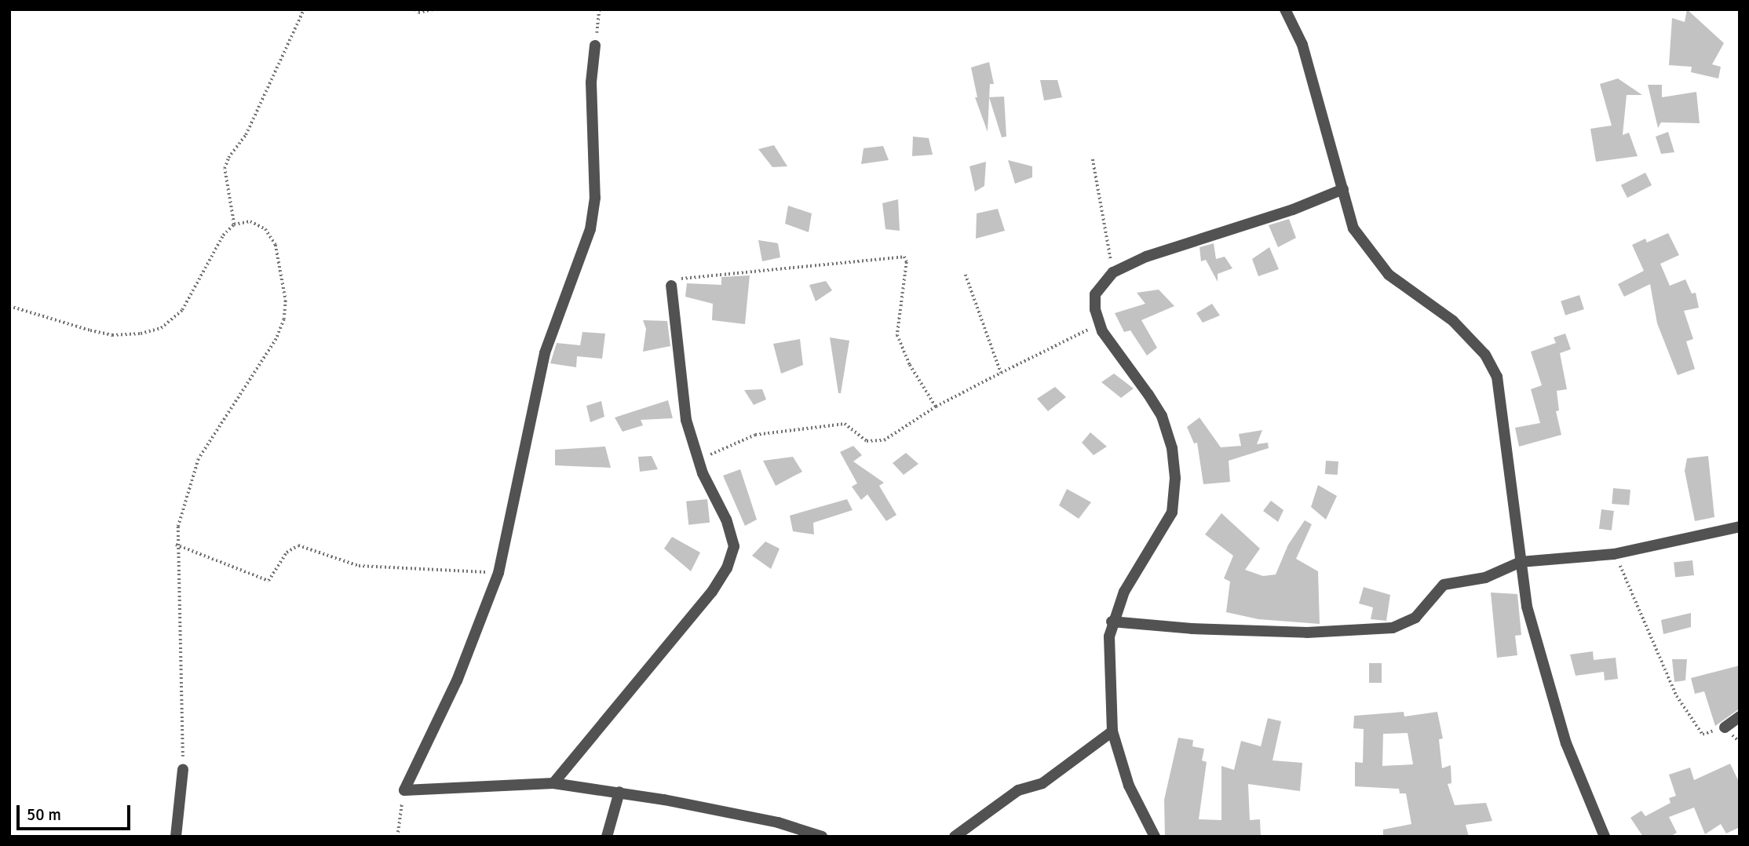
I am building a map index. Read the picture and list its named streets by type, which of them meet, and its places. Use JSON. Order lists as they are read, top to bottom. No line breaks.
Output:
{"scale_bar":"50 m"}
